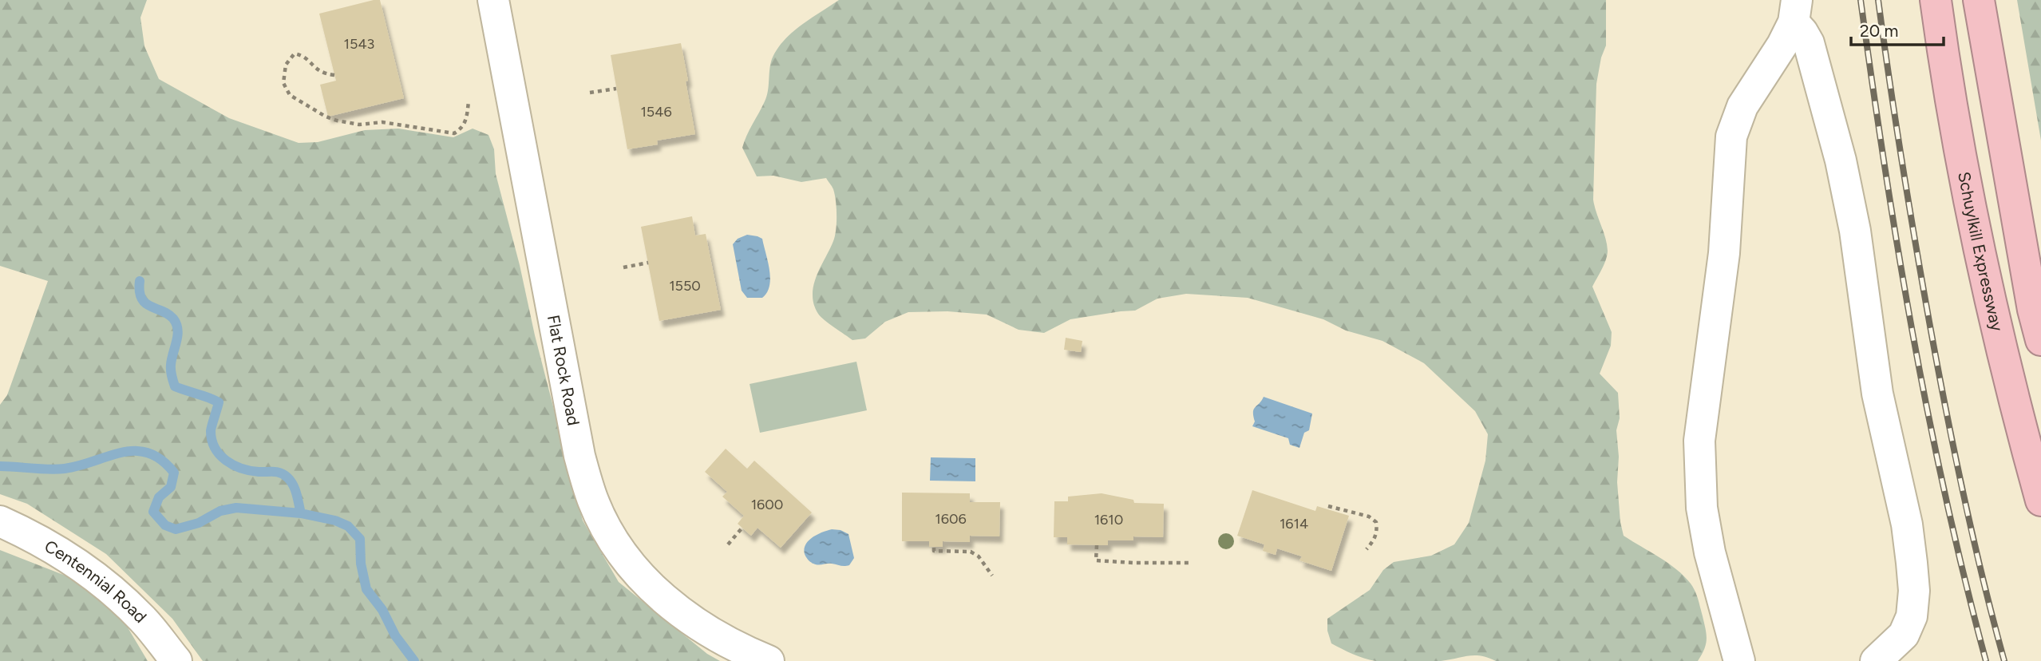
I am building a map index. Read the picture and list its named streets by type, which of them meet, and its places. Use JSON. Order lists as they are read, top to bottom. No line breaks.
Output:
{"streets":{"highway":["Schuylkill Expressway"],"street":["Flat Rock Road","Centennial Road"]},"house_numbers":["1543","1546","1550","1600","1606","1610","1614"],"scale_bar":"20 m"}
